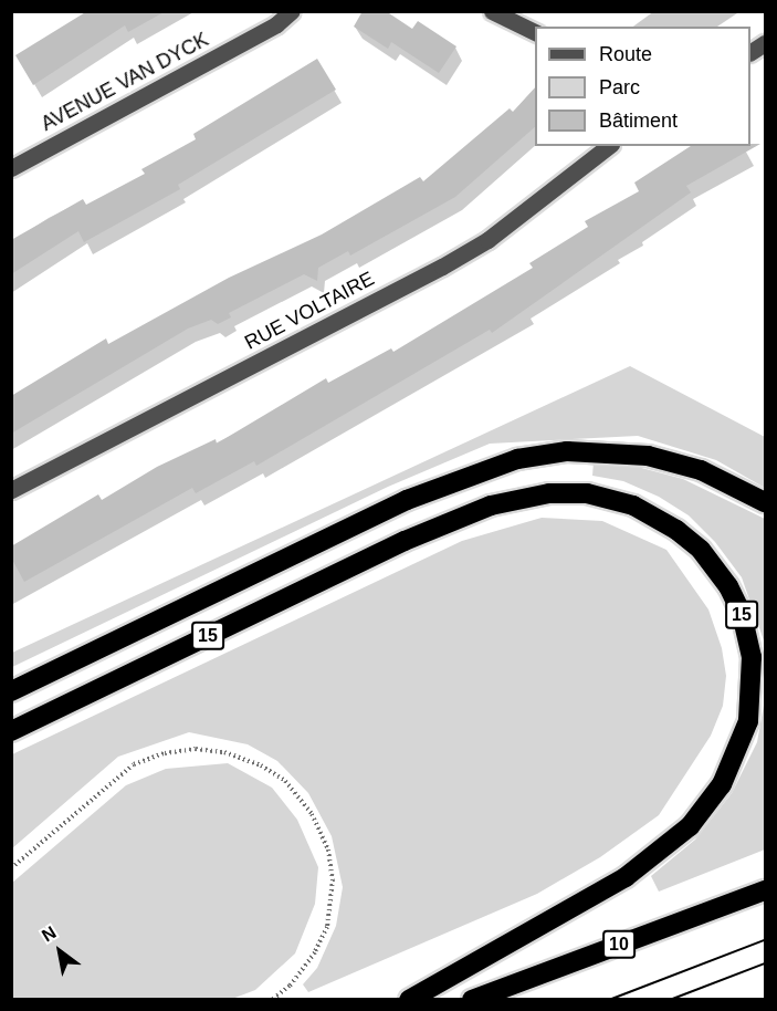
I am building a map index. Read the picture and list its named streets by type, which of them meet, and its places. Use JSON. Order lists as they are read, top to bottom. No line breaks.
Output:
{"streets":{"highway":["15","10"],"street":["AVENUE VAN DYCK","RUE VOLTAIRE"]},"legend":["Route","Parc","Bâtiment"],"north":"top left"}
